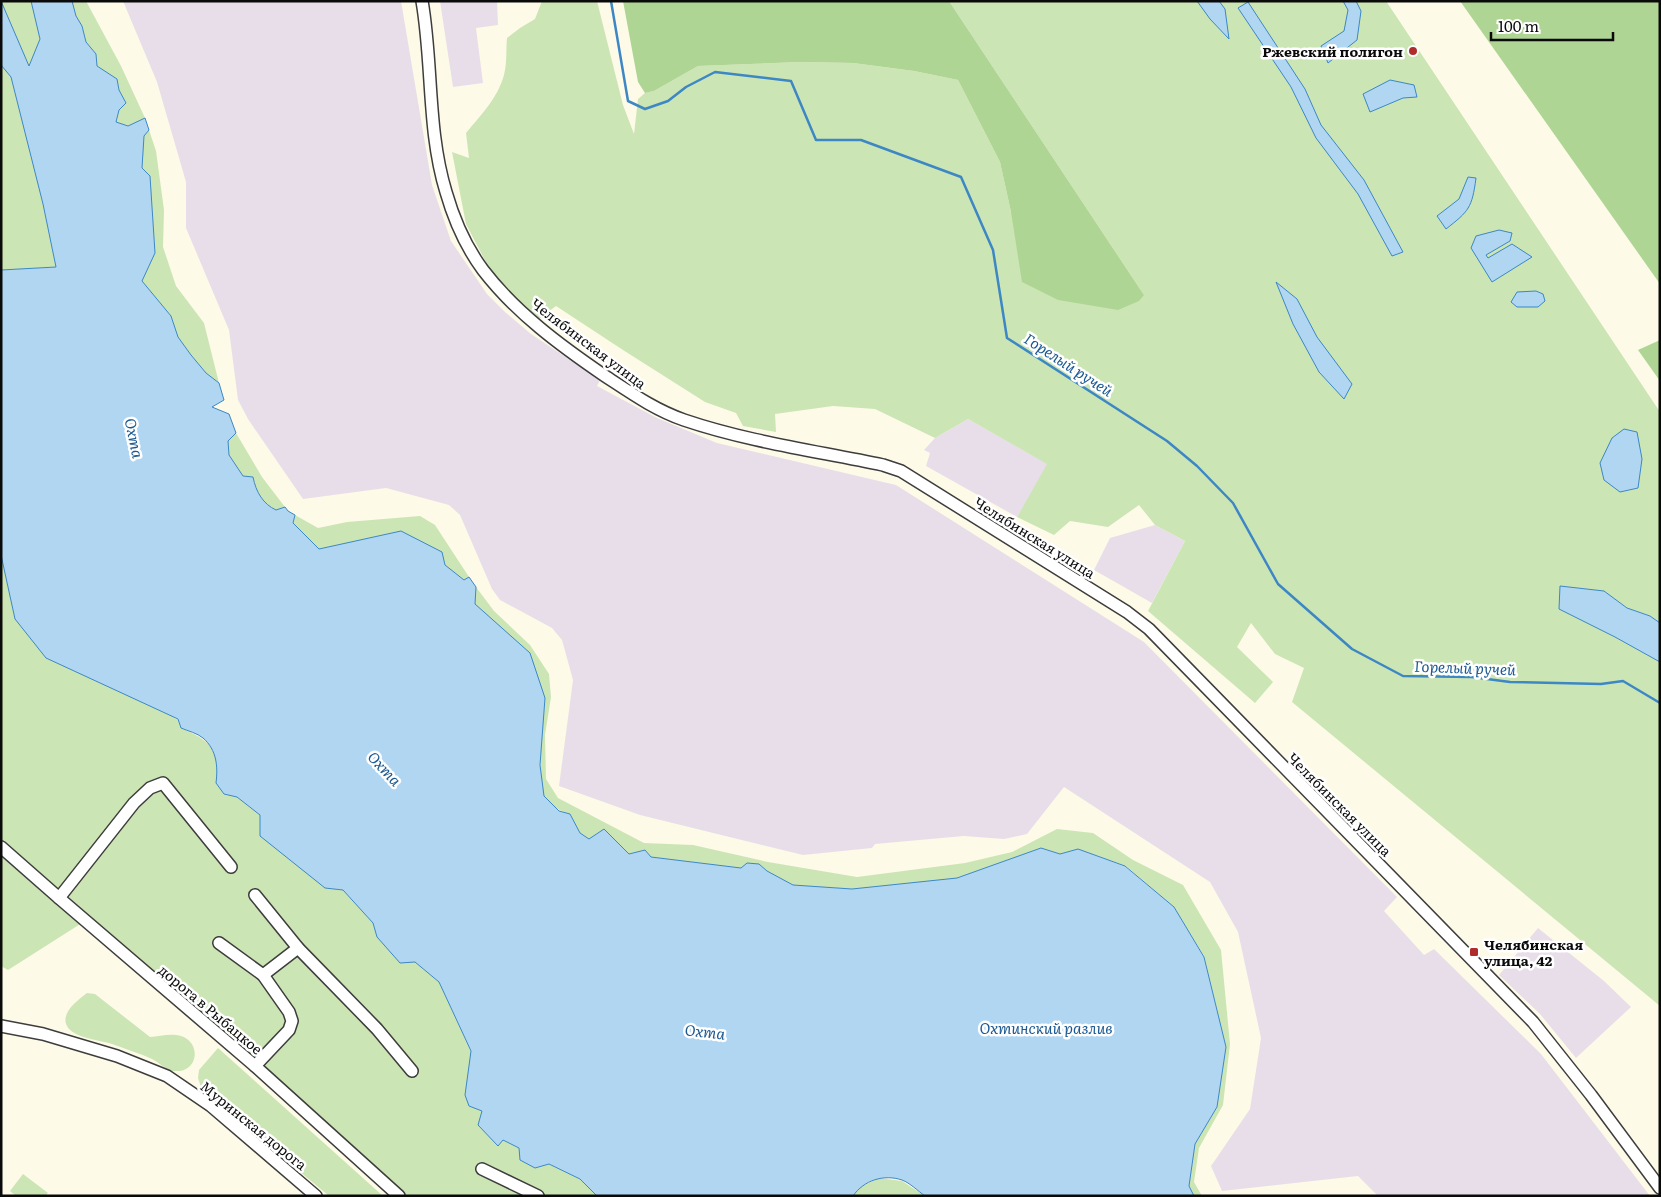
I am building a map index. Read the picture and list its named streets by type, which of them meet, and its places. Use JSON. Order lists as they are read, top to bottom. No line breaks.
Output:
{"streets":{"street":["Челябинская улица","дорога в Рыбацкое","Муринская дорога"]},"water":["Горелый ручей","Охта","Охтинский разлив"],"places":{"other":["Ржевский полигон"],"transit":["Челябинская улица, 42"]},"scale_bar":"100 m"}
